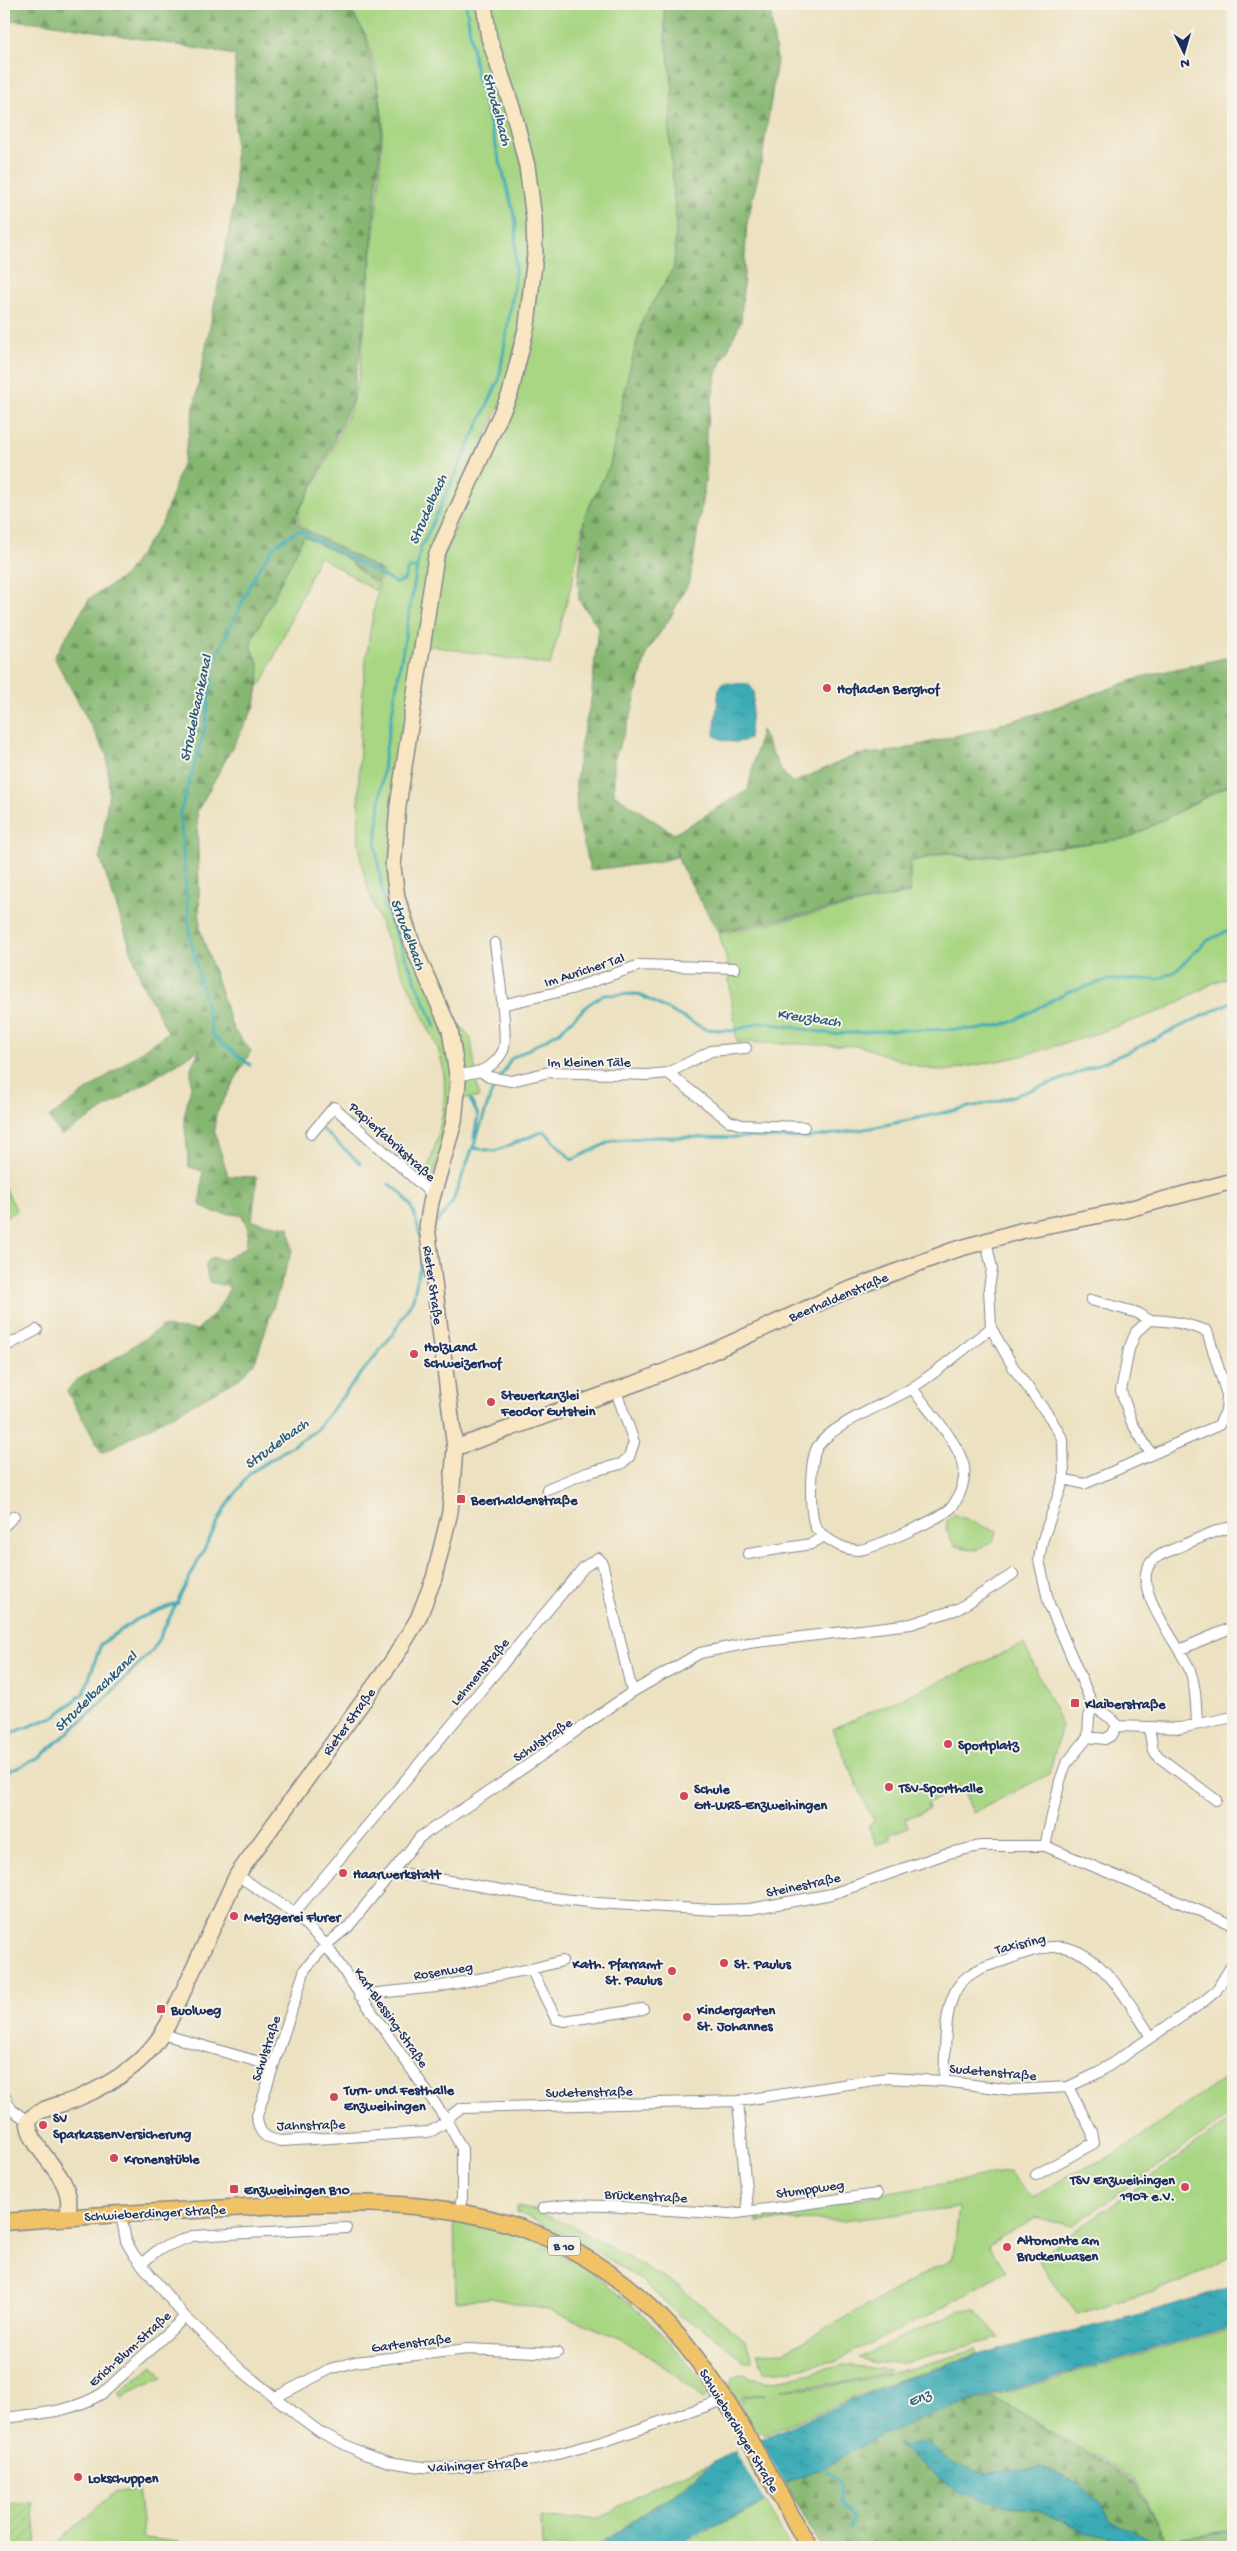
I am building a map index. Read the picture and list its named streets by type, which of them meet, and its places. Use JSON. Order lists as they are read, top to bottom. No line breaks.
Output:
{"streets":{"main road":["Schwieberdinger Straße","B 10"],"street":["Im Auricher Tal","Im kleinen Täle","Papierfabrikstraße","Rieter Straße","Beerhaldenstraße","Lehmenstraße","Schulstraße","Steinestraße","Taxisring","Rosenweg","Karl-Blessing-Straße","Sudetenstraße","Jahnstraße","Stumppweg","Brückenstraße","Gartenstraße","Erich-Blum-Straße","Vaihinger Straße"]},"crossings":[["Im kleinen Täle","Rieter Straße"],["Papierfabrikstraße","Rieter Straße"],["Rieter Straße","Beerhaldenstraße"],["Rieter Straße","Karl-Blessing-Straße"],["Lehmenstraße","Schulstraße"],["Lehmenstraße","Karl-Blessing-Straße"],["Schulstraße","Steinestraße"],["Schulstraße","Karl-Blessing-Straße"],["Schulstraße","Jahnstraße"],["Taxisring","Sudetenstraße"],["Rosenweg","Karl-Blessing-Straße"],["Karl-Blessing-Straße","Sudetenstraße"],["Karl-Blessing-Straße","Jahnstraße"],["Karl-Blessing-Straße","Schwieberdinger Straße"],["Sudetenstraße","Jahnstraße"],["Stumppweg","Brückenstraße"],["Schwieberdinger Straße","Vaihinger Straße"],["Gartenstraße","Vaihinger Straße"],["Erich-Blum-Straße","Vaihinger Straße"]],"water":["Strudelbach","Strudelbachkanal","Kreuzbach","Enz"],"places":{"other":["Hofladen Berghof","HolzLand Schweizerhof","Steuerkanzlei Feodor Gutstein","Sportplatz","TSV-Sporthalle","Schule GH-WRS-Enzweihingen","Haarwerkstatt","Metzgerei Flurer","St. Paulus","Kath. Pfarramt St. Paulus","Kindergarten St. Johannes","Turn- und Festhalle Enzweihingen","SV SparkassenVersicherung","Kronenstüble","TSV Enzweihingen 1907 e.V.","Altomonte am Bruckenwasen","Lokschuppen"],"transit":["Beerhaldenstraße","Klaiberstraße","Buolweg","Enzweihingen B10"]},"north":"bottom"}
